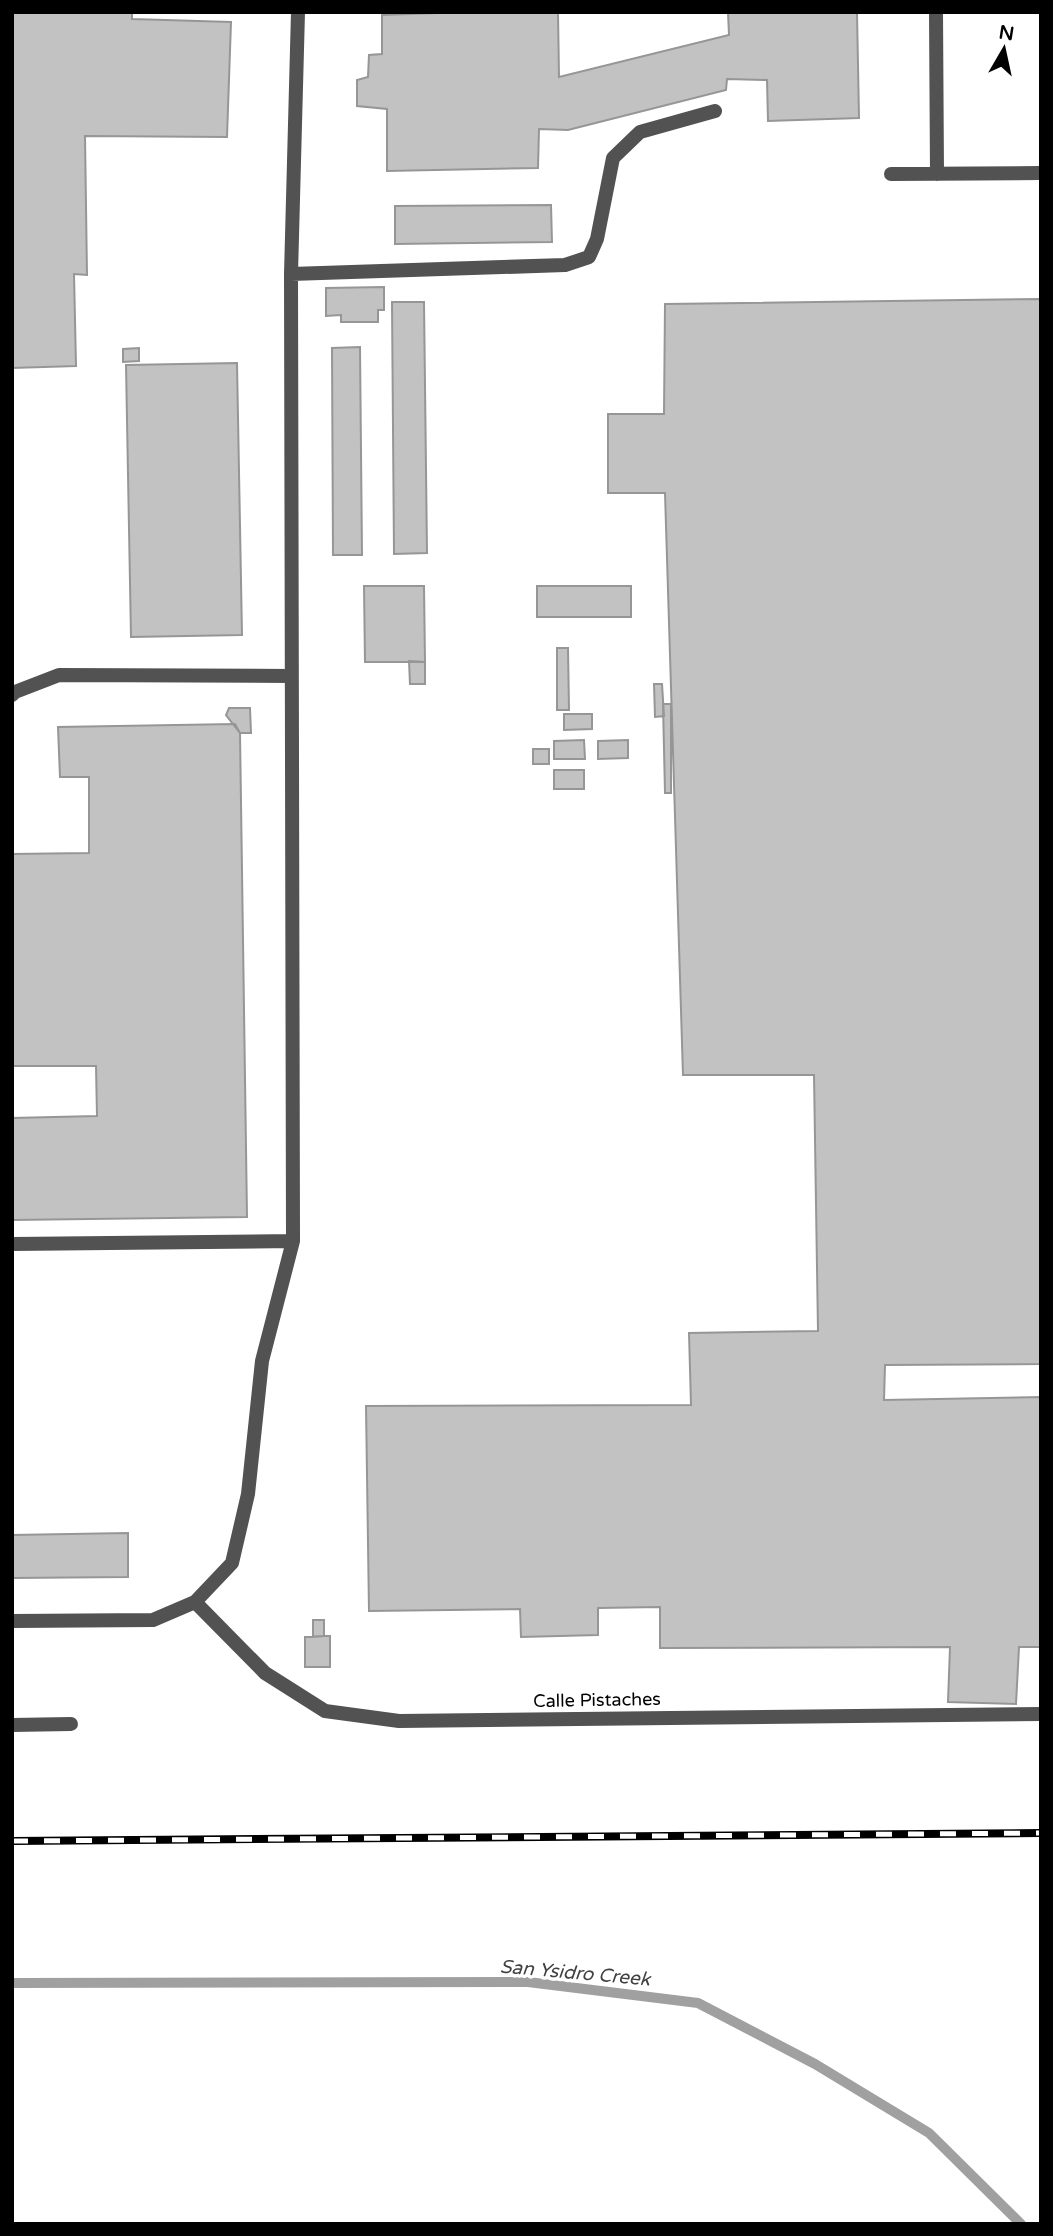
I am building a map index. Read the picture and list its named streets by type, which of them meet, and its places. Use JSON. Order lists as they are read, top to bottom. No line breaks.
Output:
{"streets":{"lane":["Calle Pistaches"]},"water":["San Ysidro Creek"],"north":"top"}
